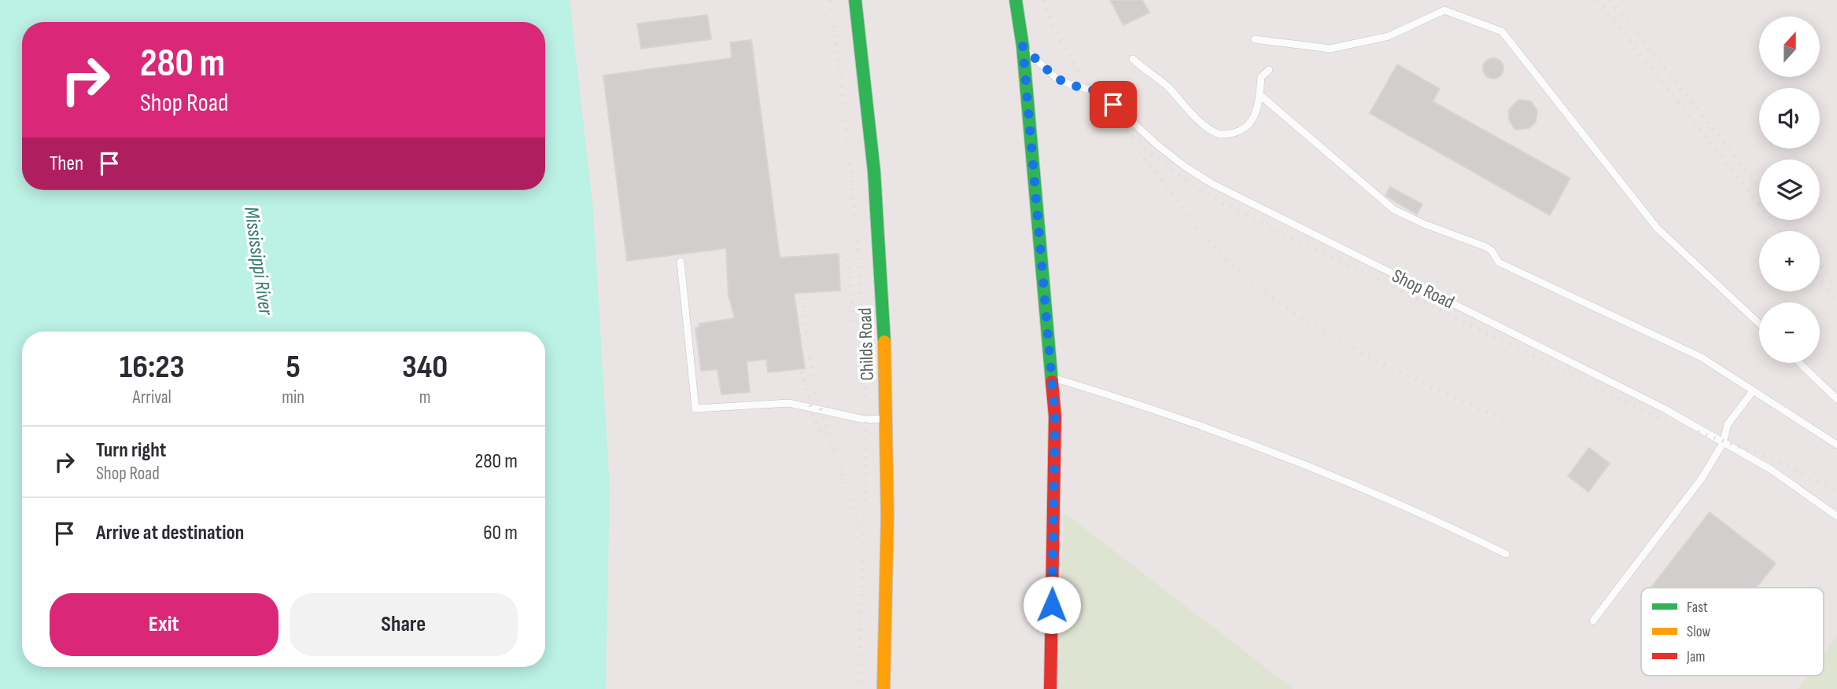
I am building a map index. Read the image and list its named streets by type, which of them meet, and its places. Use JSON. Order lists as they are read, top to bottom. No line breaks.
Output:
{"streets":{"street":["Childs Road"],"lane":["Shop Road"]},"water":["Mississippi River"],"legend":["Fast","Slow","Jam"],"north":"top","page":{"map_buttons":["+","−"],"turn":["280 m","Shop Road"],"then":"Then","eta":["16:23","Arrival","5","min","340","m"],"list":[{"name":"Turn right","note":"Shop Road","value":"280 m"},{"name":"Arrive at destination","value":"60 m"}],"buttons":["Exit","Share"]}}
